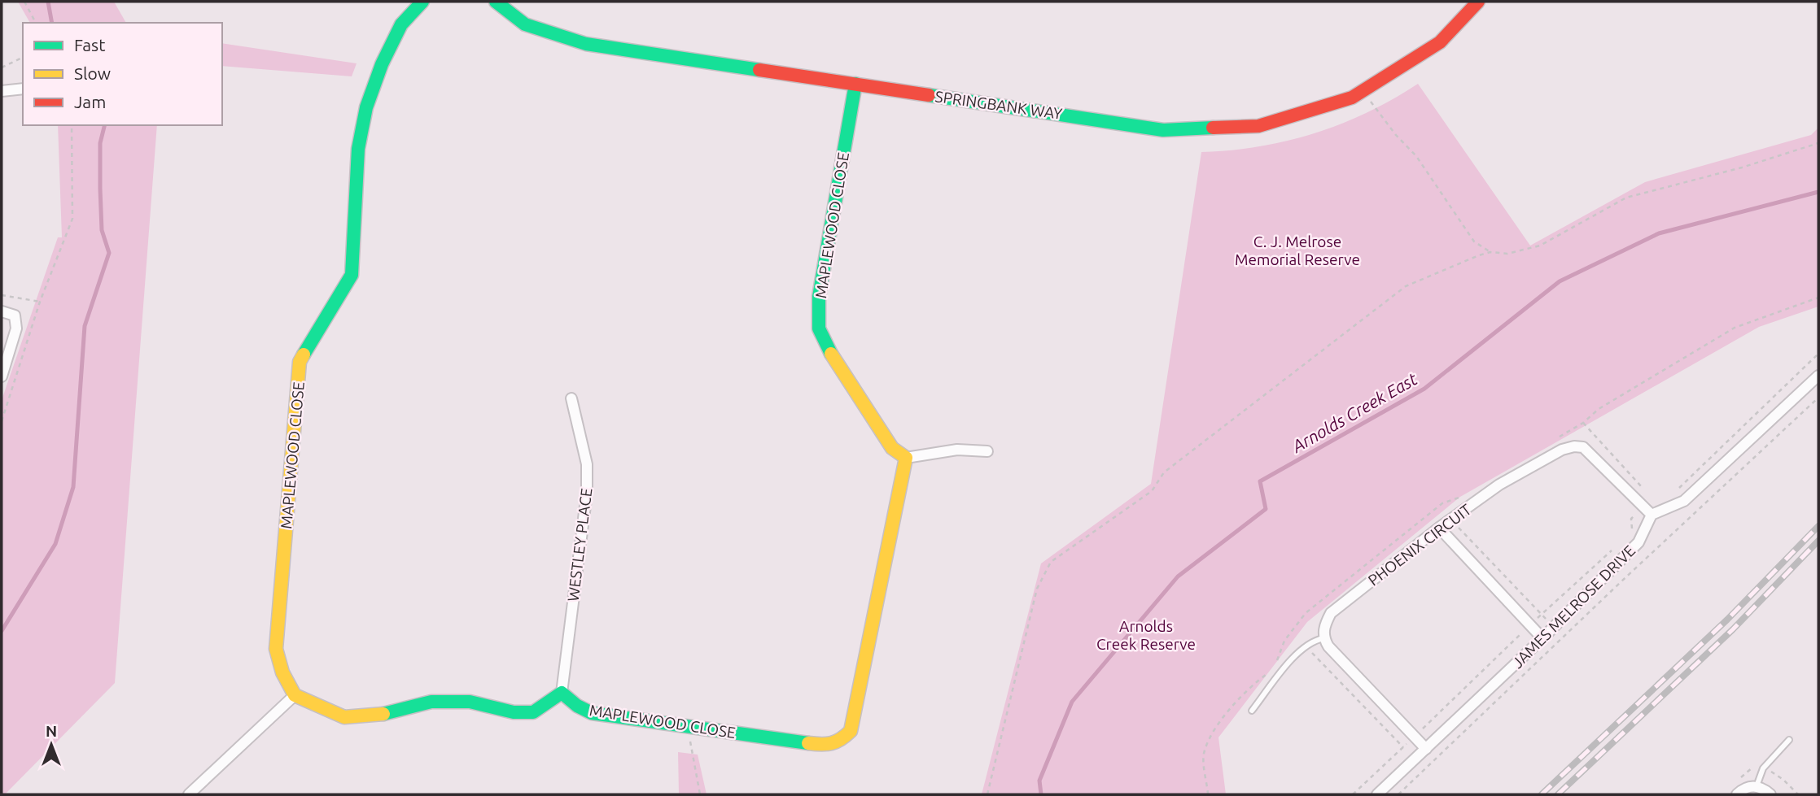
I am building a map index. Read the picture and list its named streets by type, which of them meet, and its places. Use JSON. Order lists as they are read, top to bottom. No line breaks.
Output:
{"streets":{"street":["SPRINGBANK WAY","MAPLEWOOD CLOSE","WESTLEY PLACE","PHOENIX CIRCUIT","JAMES MELROSE DRIVE"]},"crossings":[["SPRINGBANK WAY","MAPLEWOOD CLOSE"],["MAPLEWOOD CLOSE","WESTLEY PLACE"],["PHOENIX CIRCUIT","JAMES MELROSE DRIVE"]],"water":["Arnolds Creek East"],"parks":["C. J. Melrose Memorial Reserve","Arnolds Creek Reserve"],"legend":["Fast","Slow","Jam"],"north":"top"}
